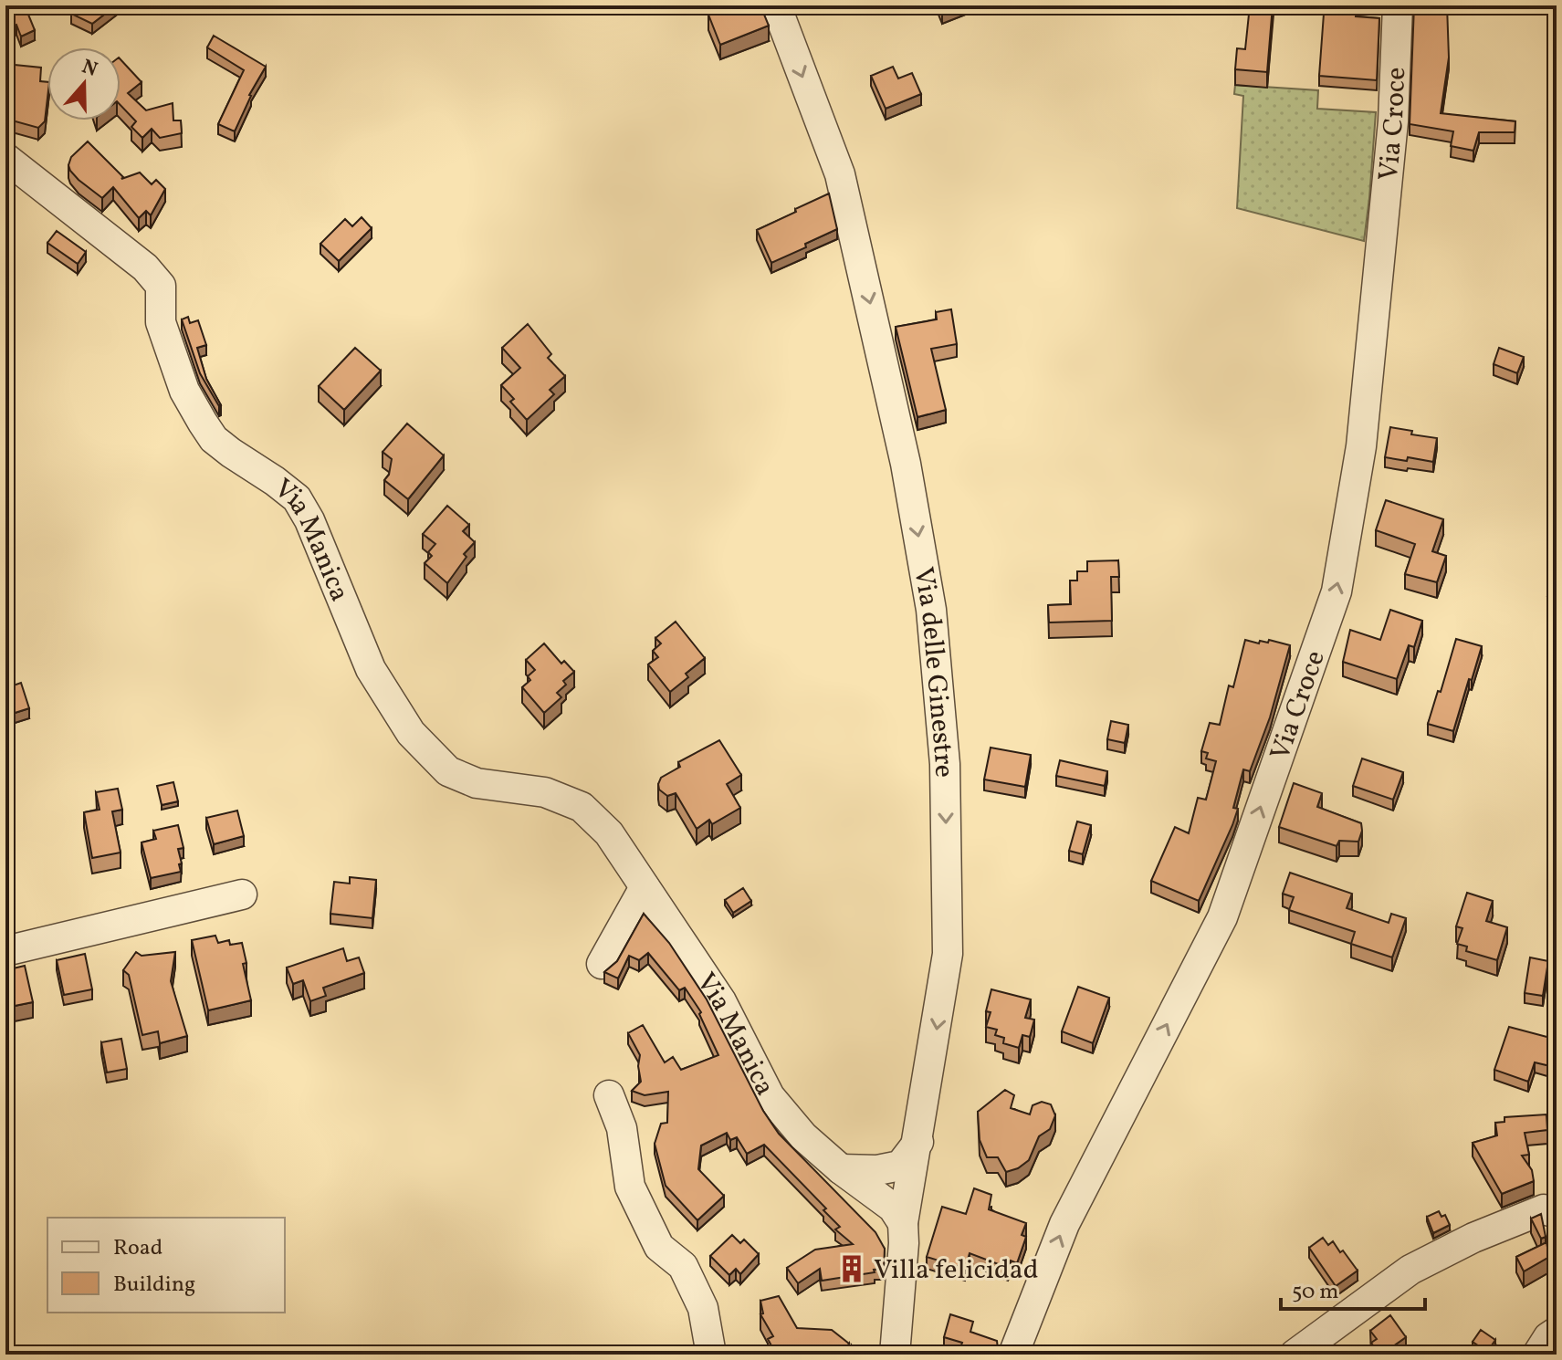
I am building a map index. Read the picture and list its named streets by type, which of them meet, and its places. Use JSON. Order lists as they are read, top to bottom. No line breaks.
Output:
{"streets":{"street":["Via Croce","Via Manica","Via delle Ginestre"]},"crossings":[["Via Manica","Via delle Ginestre"]],"one_way":["Via Croce","Via delle Ginestre"],"places":{"building":["Villa felicidad"]},"legend":["Road","Building"],"scale_bar":"50 m","north":"top"}
